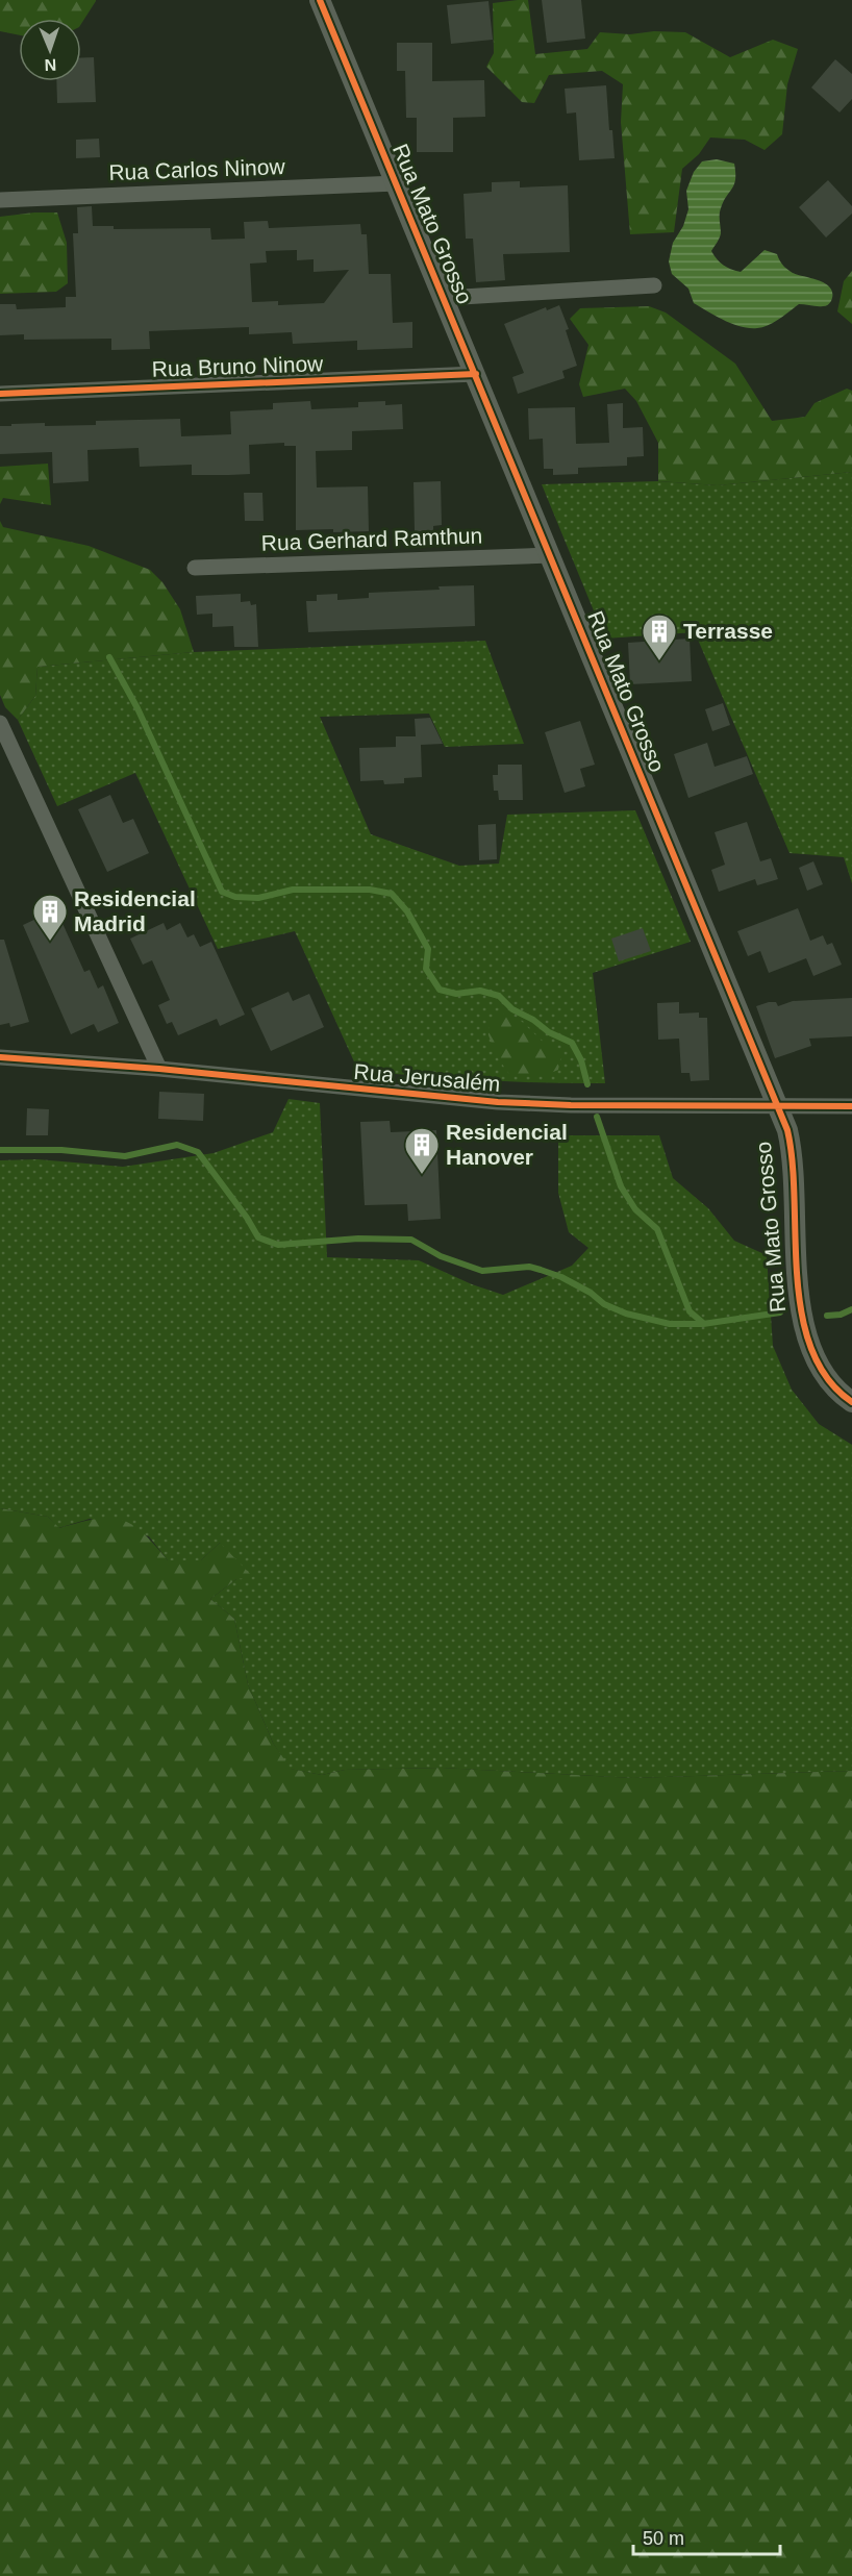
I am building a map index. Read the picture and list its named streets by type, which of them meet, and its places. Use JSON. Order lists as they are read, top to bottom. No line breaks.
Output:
{"streets":{"street":["Rua Carlos Ninow","Rua Mato Grosso","Rua Bruno Ninow","Rua Gerhard Ramthun","Rua Jerusalém"]},"crossings":[["Rua Carlos Ninow","Rua Mato Grosso"],["Rua Mato Grosso","Rua Bruno Ninow"],["Rua Mato Grosso","Rua Gerhard Ramthun"],["Rua Mato Grosso","Rua Jerusalém"]],"places":{"building":["Terrasse","Residencial Madrid","Residencial Hanover"]},"scale_bar":"50 m","north":"bottom"}
